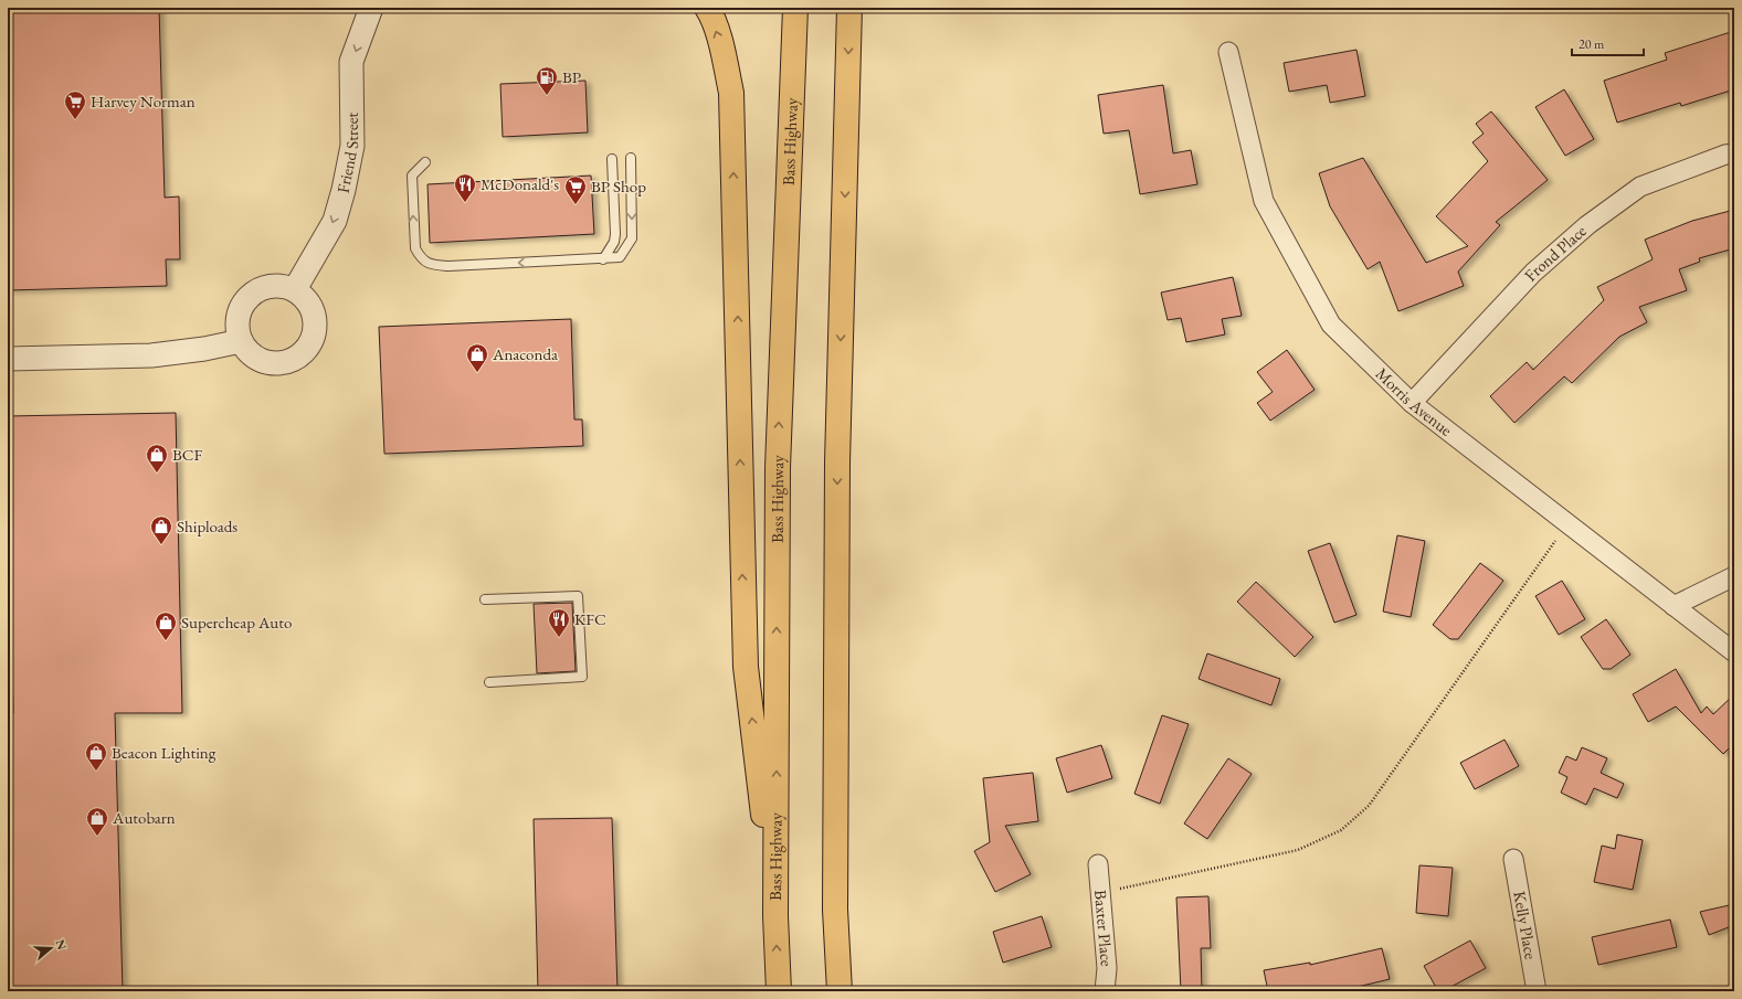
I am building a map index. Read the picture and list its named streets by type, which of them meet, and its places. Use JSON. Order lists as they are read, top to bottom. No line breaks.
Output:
{"streets":{"highway":["Bass Highway"],"street":["Friend Street","Frond Place","Morris Avenue","Kelly Place","Baxter Place"]},"crossings":[["Frond Place","Morris Avenue"]],"one_way":["Friend Street"],"places":{"fuel station":["BP"],"supermarket":["Harvey Norman","BP Shop"],"restaurant":["McDonald's","KFC"],"shop":["Anaconda","BCF","Shiploads","Supercheap Auto","Beacon Lighting","Autobarn"]},"scale_bar":"20 m","north":"right"}
